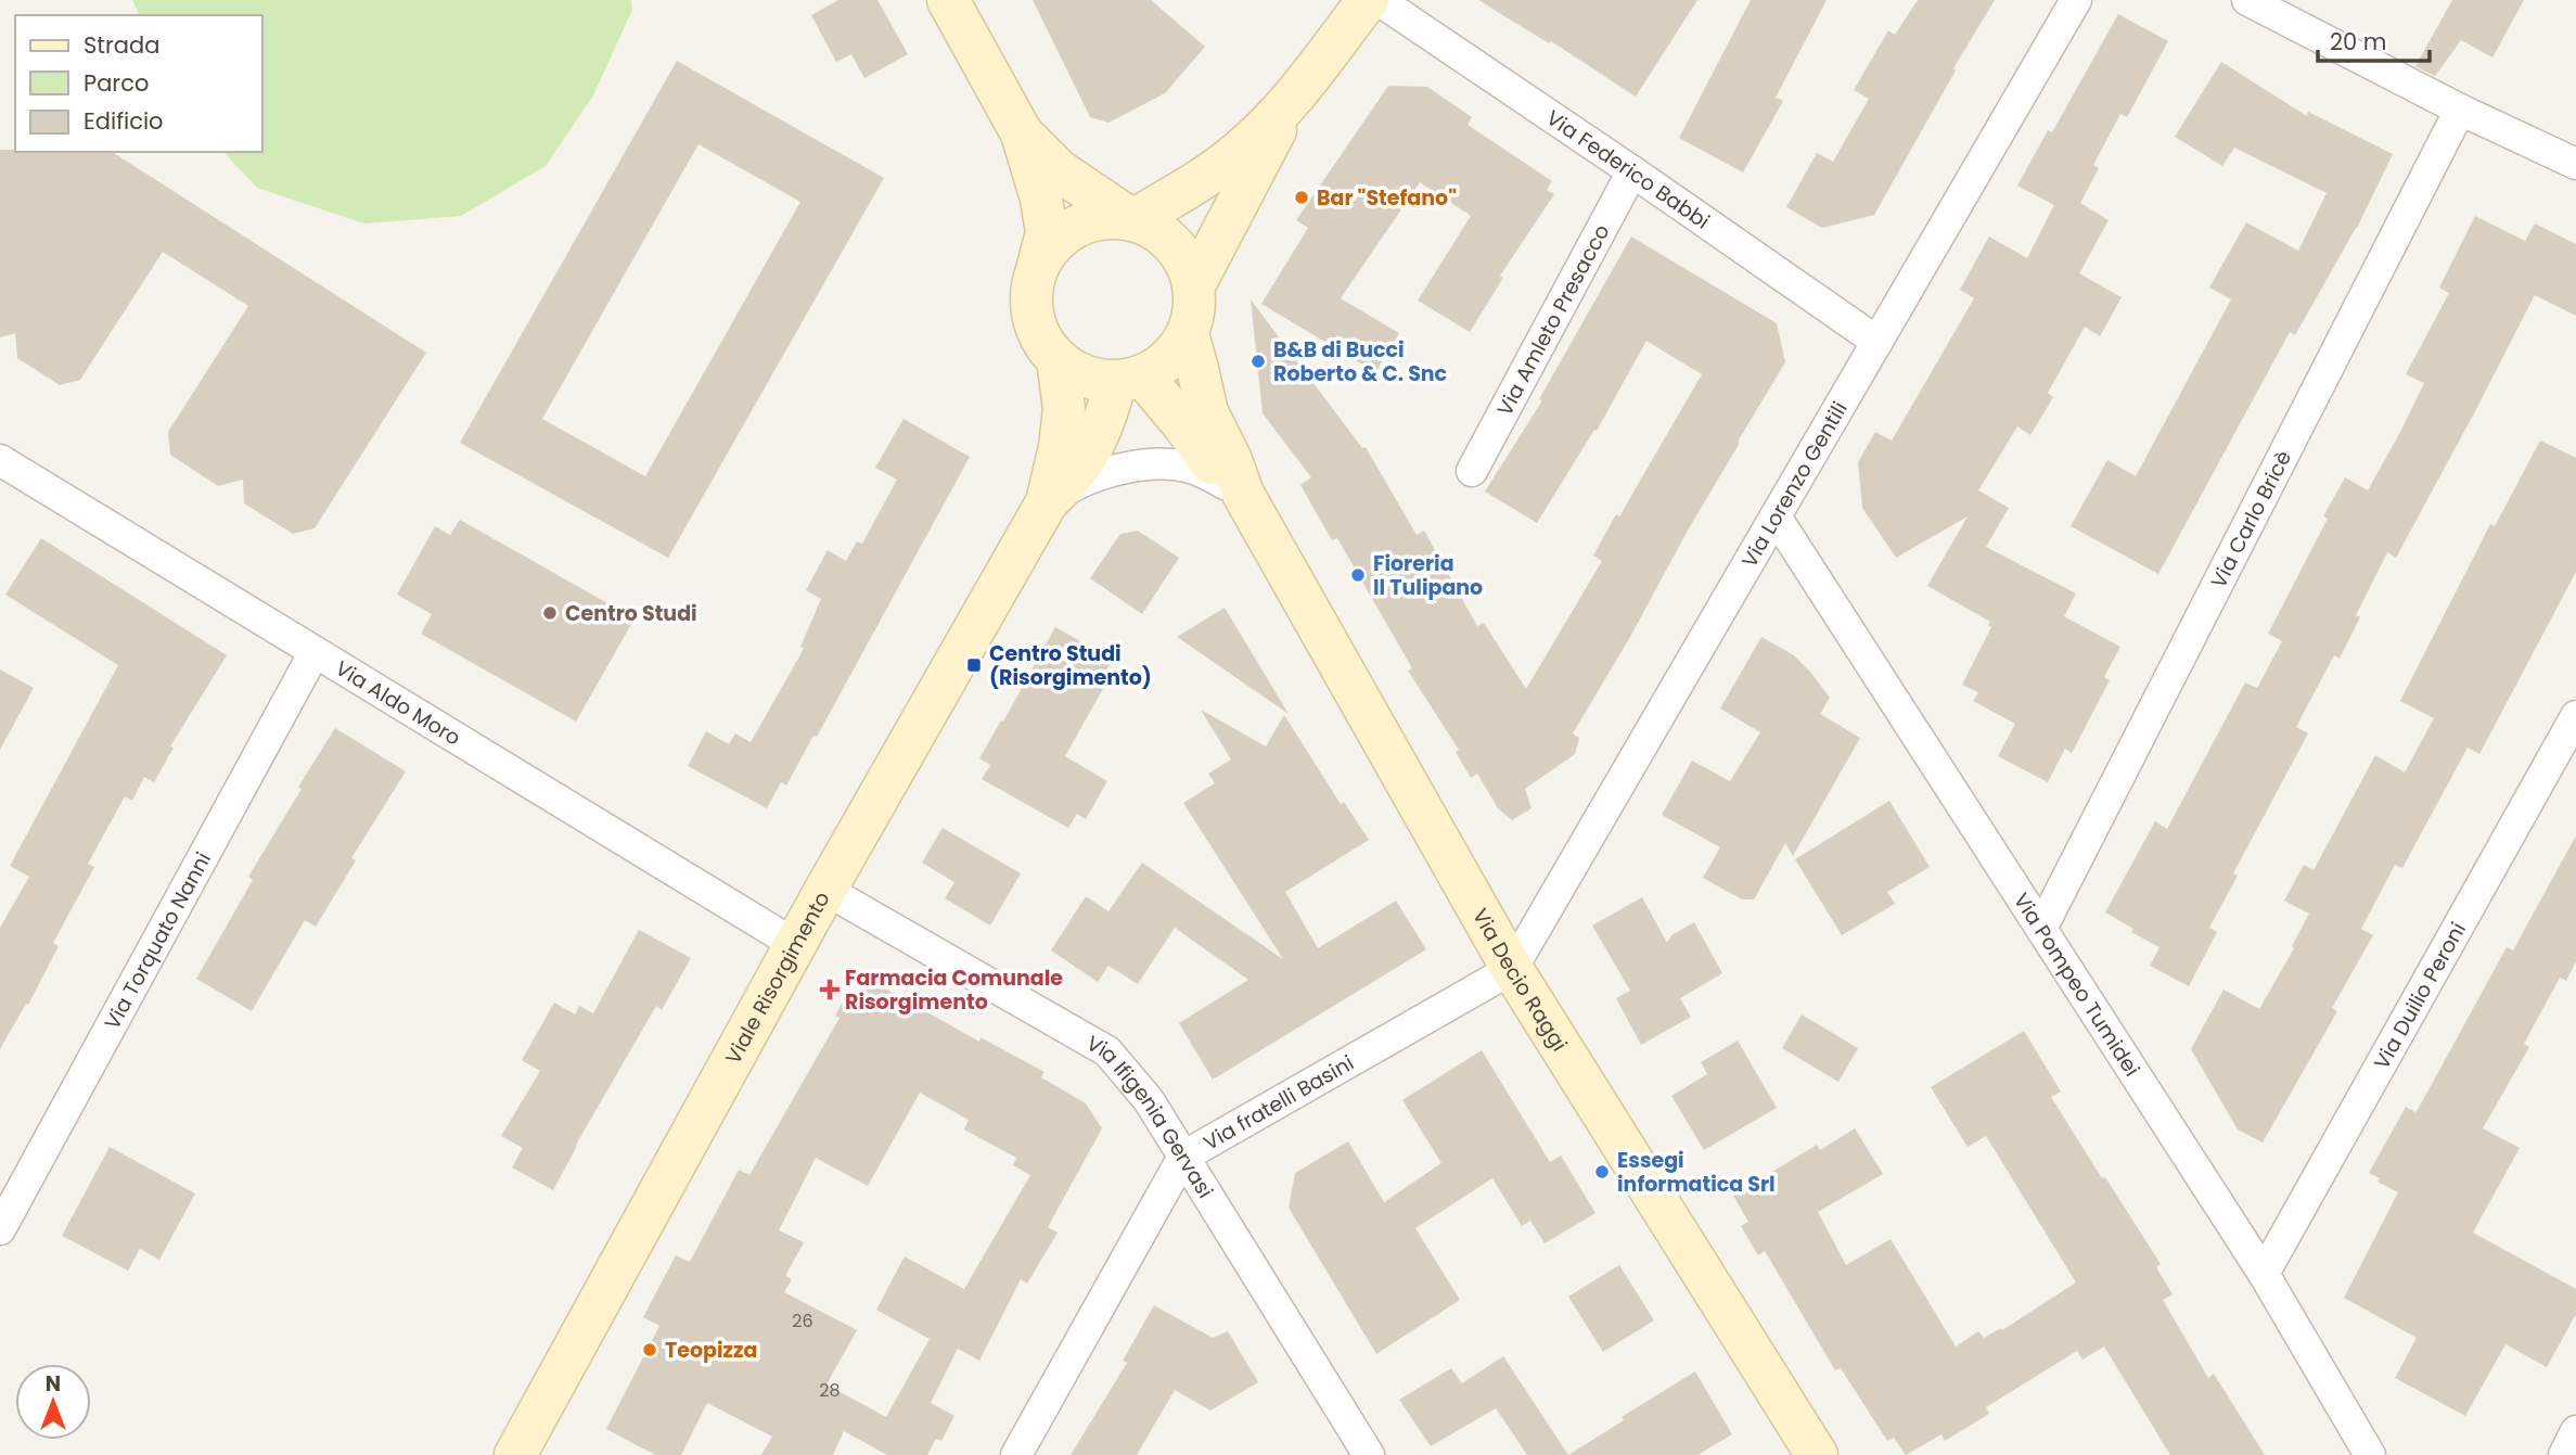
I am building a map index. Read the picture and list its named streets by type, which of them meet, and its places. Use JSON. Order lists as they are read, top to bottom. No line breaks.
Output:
{"streets":{"main road":["Viale Risorgimento","Via Decio Raggi"],"street":["Via Federico Babbi","Via Amleto Presacco","Via Lorenzo Gentili","Via Carlo Bricè","Via Aldo Moro","Via Torquato Nanni","Via Pompeo Tumidei","Via Duilio Peroni","Via fratelli Basini","Via Ifigenia Gervasi"]},"crossings":[["Via Federico Babbi","Via Amleto Presacco"],["Via Federico Babbi","Via Lorenzo Gentili"],["Via Lorenzo Gentili","Via Decio Raggi"],["Via Lorenzo Gentili","Via Pompeo Tumidei"],["Via Lorenzo Gentili","Via fratelli Basini"],["Via Carlo Bricè","Via Pompeo Tumidei"],["Via Aldo Moro","Via Torquato Nanni"],["Via Aldo Moro","Viale Risorgimento"],["Viale Risorgimento","Via Decio Raggi"],["Viale Risorgimento","Via Ifigenia Gervasi"],["Via Decio Raggi","Via fratelli Basini"],["Via Pompeo Tumidei","Via Duilio Peroni"],["Via fratelli Basini","Via Ifigenia Gervasi"]],"places":{"other":["Bar \"Stefano\"","B&B di Bucci Roberto & C. Snc","Fioreria Il Tulipano","Centro Studi","Essegi informatica Srl","Teopizza"],"transit":["Centro Studi (Risorgimento)"],"health":["Farmacia Comunale Risorgimento"]},"house_numbers":["26","28"],"legend":["Strada","Parco","Edificio"],"scale_bar":"20 m","north":"top"}
